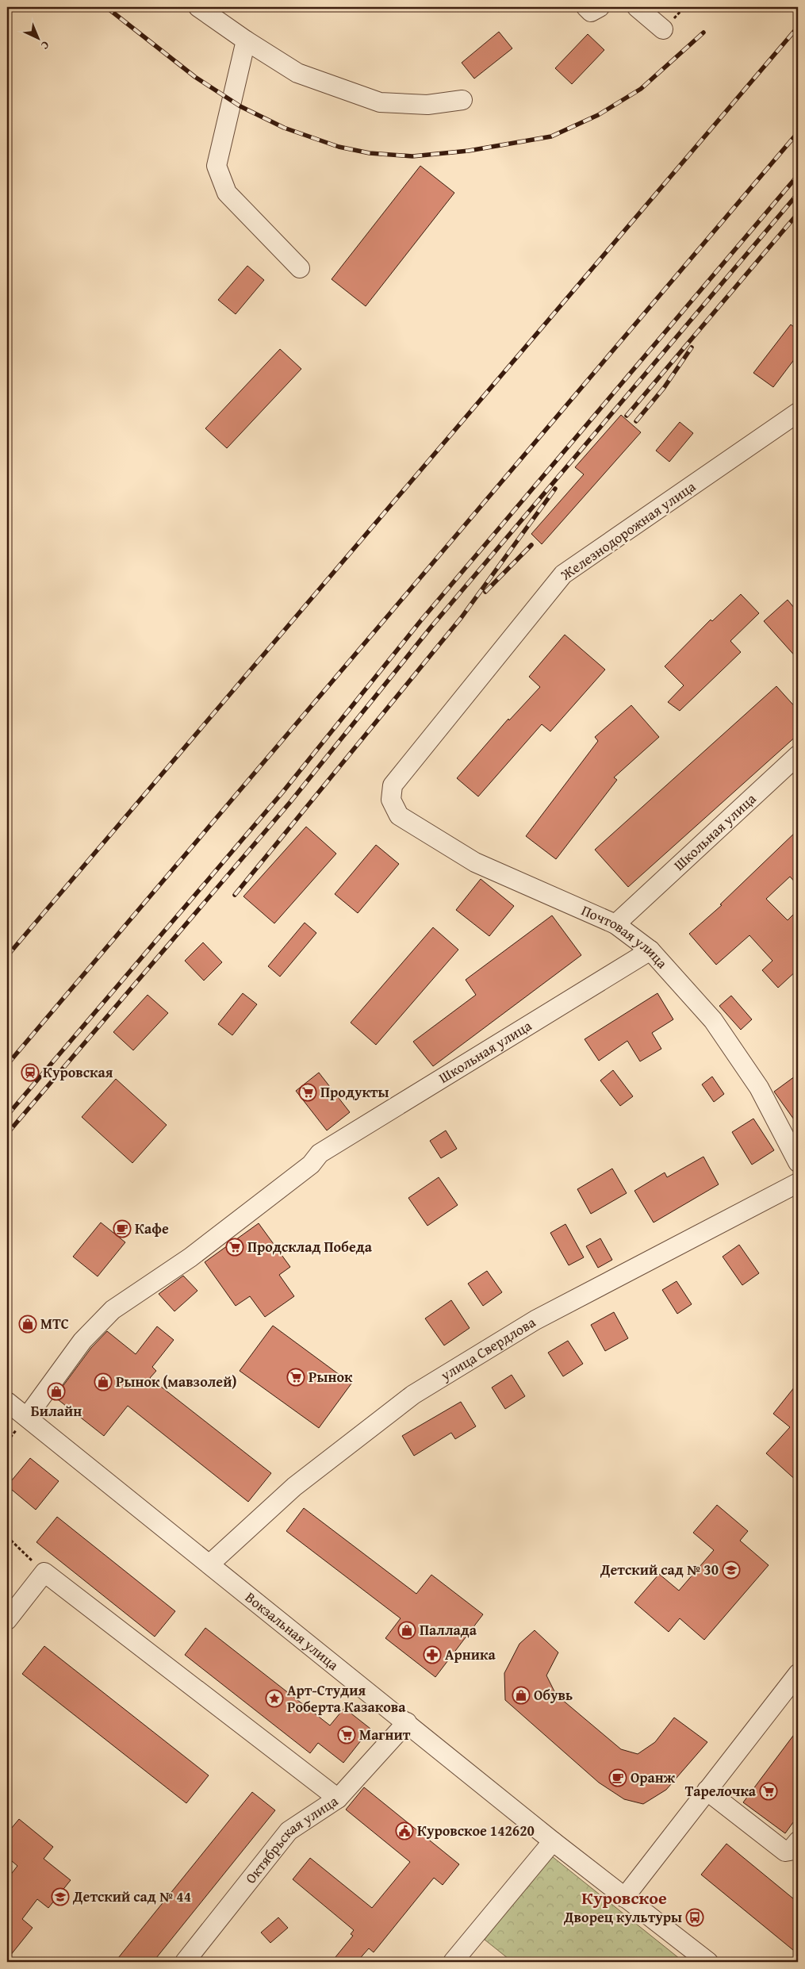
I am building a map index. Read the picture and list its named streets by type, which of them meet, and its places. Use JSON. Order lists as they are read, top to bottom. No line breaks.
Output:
{"streets":{"street":["Железнодорожная улица","Школьная улица","Почтовая улица","улица Свердлова","Вокзальная улица","Октябрьская улица"]},"crossings":[["Железнодорожная улица","Почтовая улица"],["Школьная улица","Почтовая улица"],["Школьная улица","Вокзальная улица"],["улица Свердлова","Вокзальная улица"],["Вокзальная улица","Октябрьская улица"]],"districts":["Куровское"],"places":{"station":["Куровская"],"supermarket":["Продукты","Продсклад Победа","Рынок","Магнит","Тарелочка"],"cafe":["Кафе","Оранж"],"shop":["МТС","Рынок (мавзолей)","Билайн","Паллада","Обувь"],"school or university":["Детский сад № 30","Детский сад № 44"],"pharmacy":["Арника"],"place":["Арт-Студия Роберта Казакова"],"public building":["Куровское 142620"],"bus stop":["Дворец культуры"]},"north":"bottom right"}
